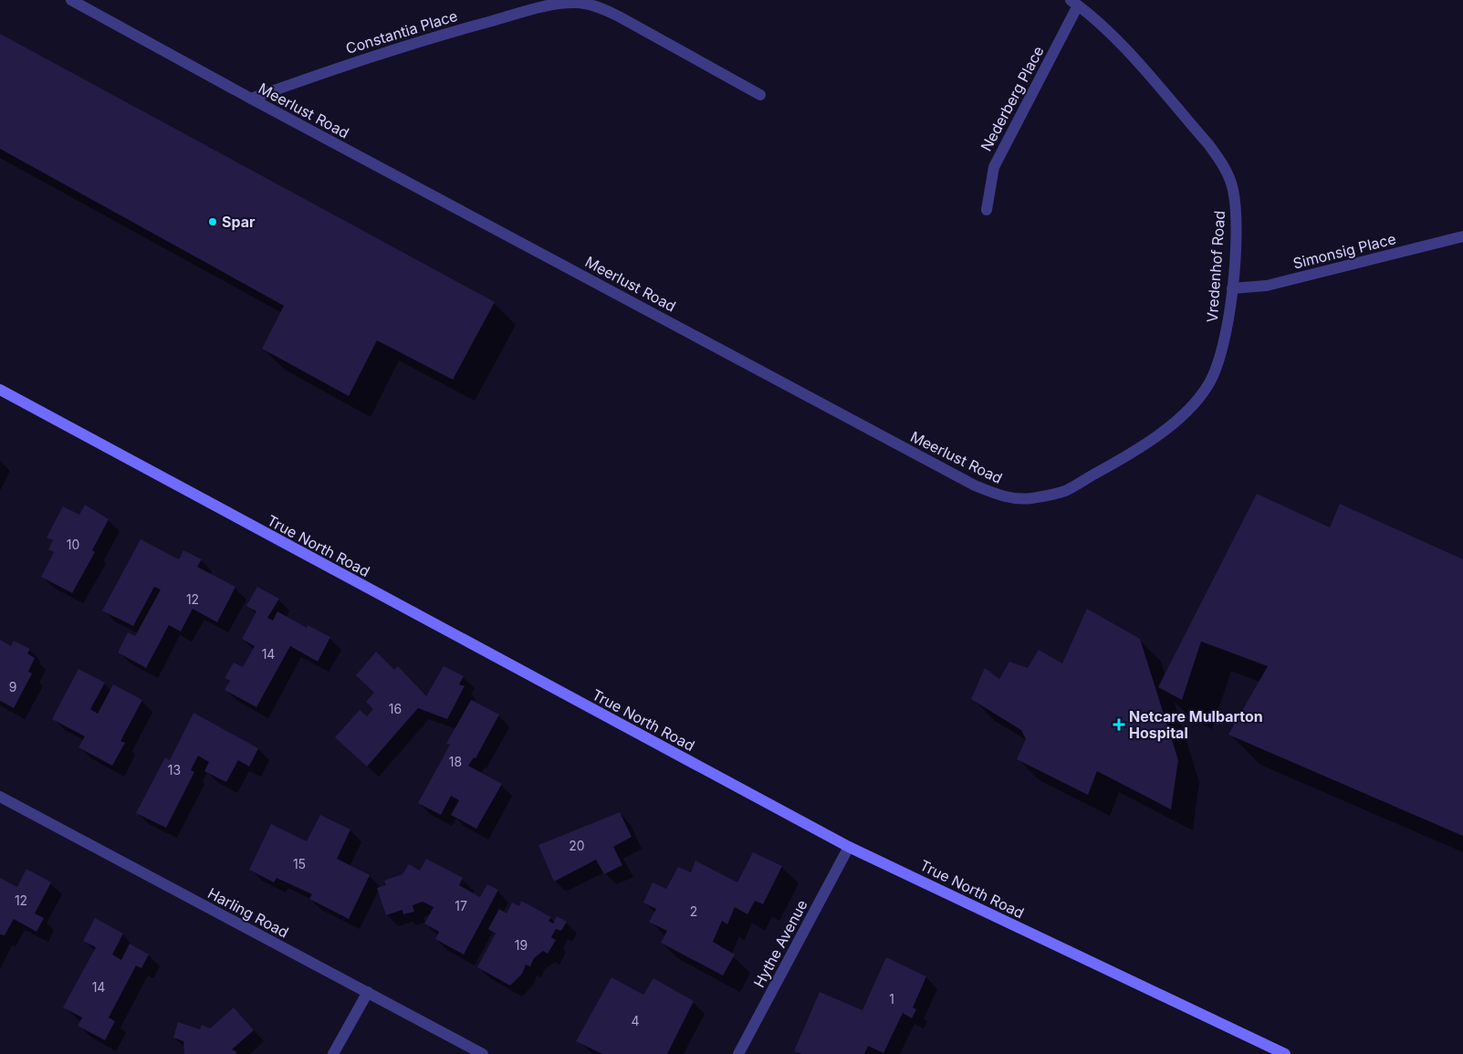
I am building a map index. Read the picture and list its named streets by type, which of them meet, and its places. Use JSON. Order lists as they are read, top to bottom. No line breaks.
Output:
{"streets":{"main road":["True North Road"],"street":["Constantia Place","Nederberg Place","Meerlust Road","Simonsig Place","Vredenhof Road","Harling Road","Hythe Avenue"]},"crossings":[["Constantia Place","Meerlust Road"],["Nederberg Place","Vredenhof Road"],["Meerlust Road","Vredenhof Road"],["Simonsig Place","Vredenhof Road"],["True North Road","Hythe Avenue"]],"places":{"other":["Spar"],"health":["Netcare Mulbarton Hospital"]},"house_numbers":["10","12","14","9","16","18","13","20","15","12","17","2","19","14","1","4"]}
